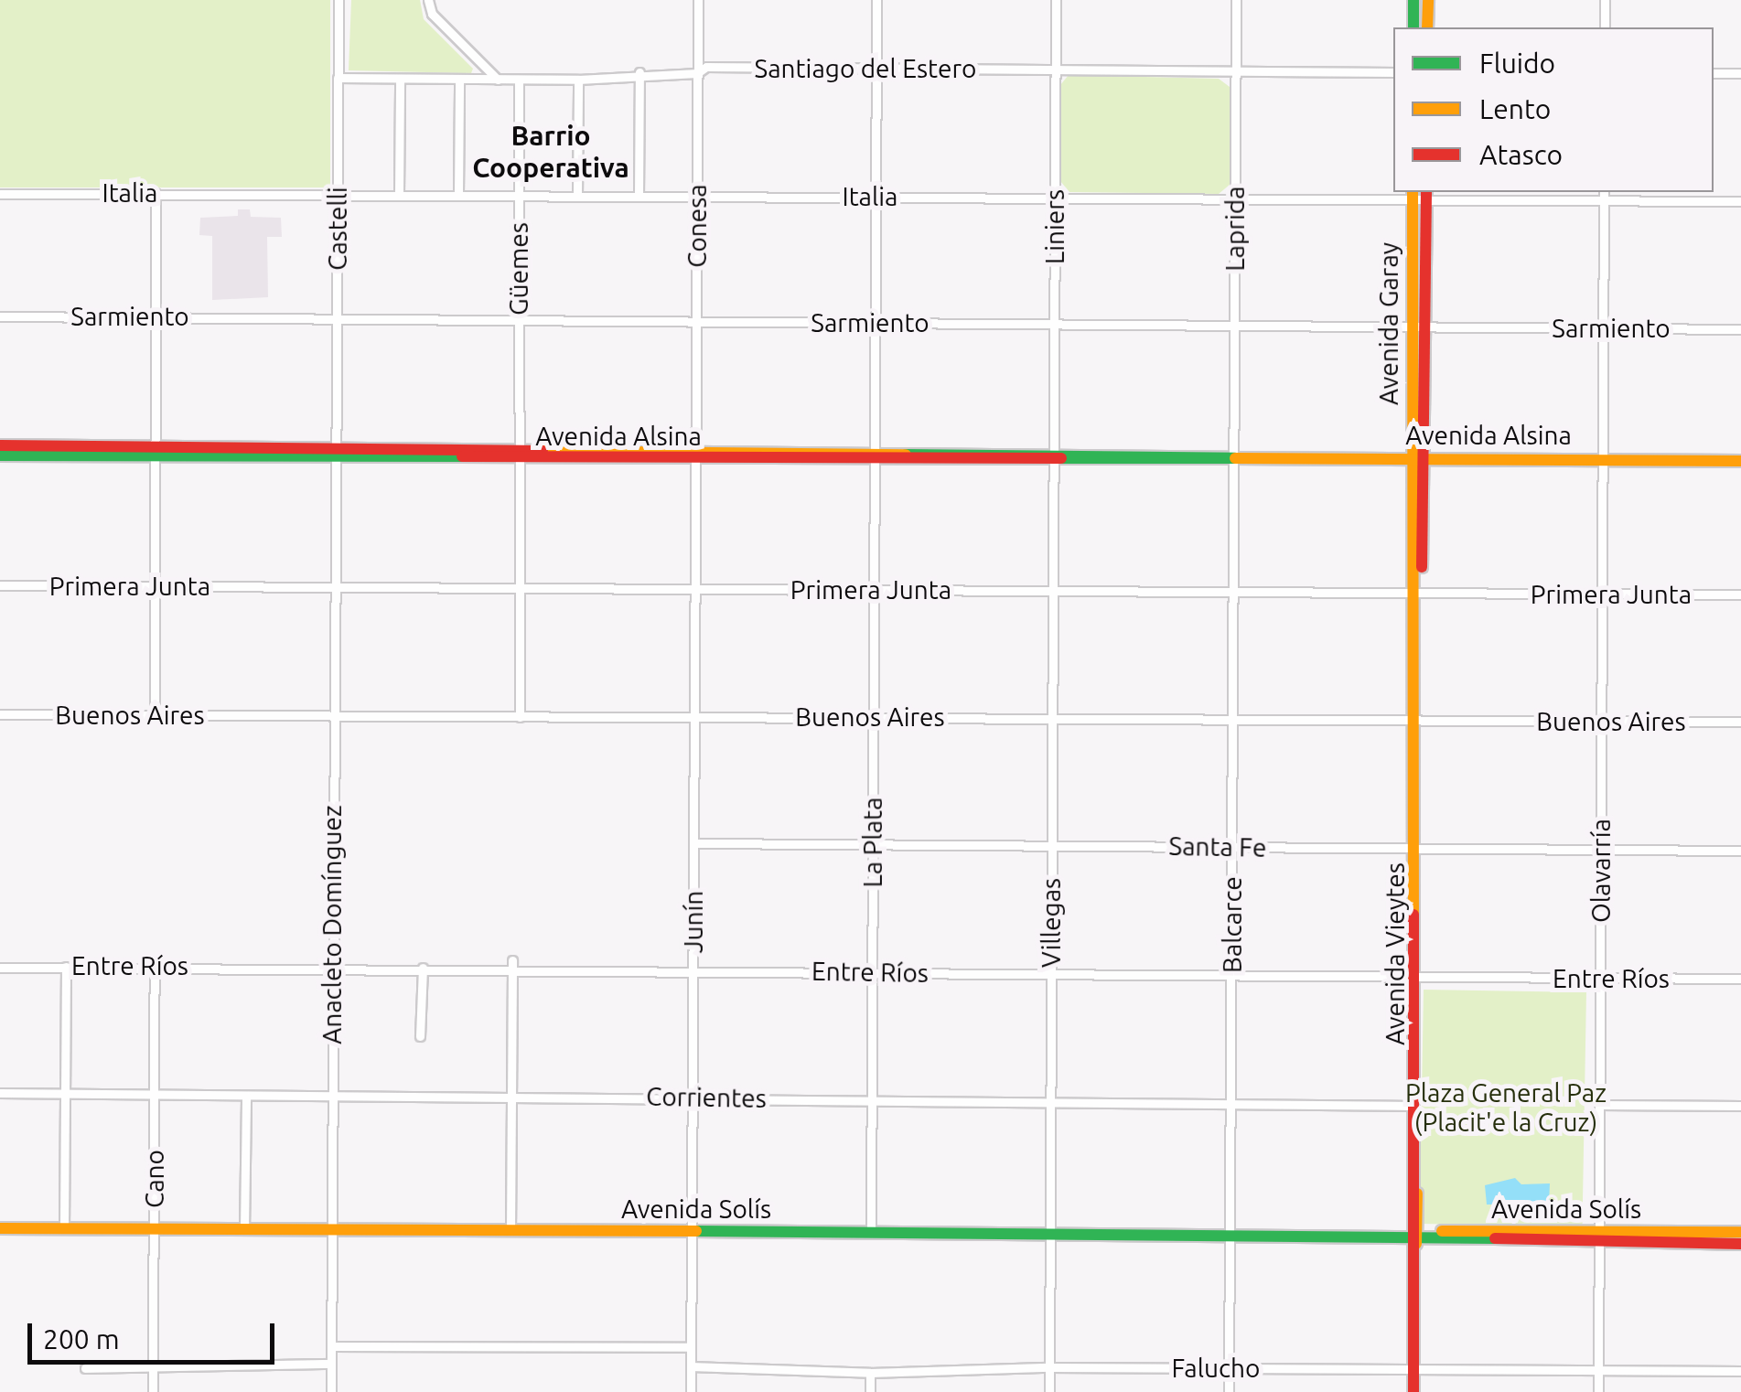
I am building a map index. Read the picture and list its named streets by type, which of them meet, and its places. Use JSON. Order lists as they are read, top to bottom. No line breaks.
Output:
{"streets":{"street":["Santiago del Estero","Italia","Conesa","Liniers","Castelli","Laprida","Güemes","Sarmiento","Avenida Garay","Avenida Alsina","Primera Junta","Buenos Aires","La Plata","Santa Fe","Olavarría","Junín","Villegas","Anacleto Domínguez","Balcarce","Avenida Vieytes","Entre Ríos","Corrientes","Cano","Avenida Solís","Falucho"]},"crossings":[["Santiago del Estero","Conesa"],["Santiago del Estero","Liniers"],["Santiago del Estero","Castelli"],["Santiago del Estero","Laprida"],["Santiago del Estero","Güemes"],["Santiago del Estero","La Plata"],["Italia","Conesa"],["Italia","Liniers"],["Italia","Castelli"],["Italia","Laprida"],["Italia","Güemes"],["Italia","Avenida Garay"],["Italia","La Plata"],["Italia","Olavarría"],["Conesa","Sarmiento"],["Conesa","Avenida Alsina"],["Conesa","Junín"],["Liniers","Sarmiento"],["Liniers","Avenida Alsina"],["Liniers","Villegas"],["Castelli","Sarmiento"],["Castelli","Avenida Alsina"],["Castelli","Anacleto Domínguez"],["Laprida","Sarmiento"],["Laprida","Avenida Alsina"],["Laprida","Balcarce"],["Güemes","Sarmiento"],["Güemes","Avenida Alsina"],["Güemes","Primera Junta"],["Güemes","Buenos Aires"],["Sarmiento","Avenida Garay"],["Sarmiento","La Plata"],["Sarmiento","Olavarría"],["Avenida Garay","Avenida Alsina"],["Avenida Garay","Avenida Vieytes"],["Avenida Alsina","La Plata"],["Avenida Alsina","Olavarría"],["Avenida Alsina","Junín"],["Avenida Alsina","Villegas"],["Avenida Alsina","Anacleto Domínguez"],["Avenida Alsina","Balcarce"],["Avenida Alsina","Avenida Vieytes"],["Primera Junta","La Plata"],["Primera Junta","Olavarría"],["Primera Junta","Junín"],["Primera Junta","Villegas"],["Primera Junta","Anacleto Domínguez"],["Primera Junta","Balcarce"],["Primera Junta","Avenida Vieytes"],["Buenos Aires","La Plata"],["Buenos Aires","Olavarría"],["Buenos Aires","Junín"],["Buenos Aires","Villegas"],["Buenos Aires","Anacleto Domínguez"],["Buenos Aires","Balcarce"],["Buenos Aires","Avenida Vieytes"],["La Plata","Santa Fe"],["La Plata","Entre Ríos"],["La Plata","Corrientes"],["La Plata","Avenida Solís"],["Santa Fe","Olavarría"],["Santa Fe","Junín"],["Santa Fe","Villegas"],["Santa Fe","Balcarce"],["Santa Fe","Avenida Vieytes"],["Olavarría","Entre Ríos"],["Olavarría","Avenida Solís"],["Olavarría","Falucho"],["Junín","Entre Ríos"],["Junín","Corrientes"],["Junín","Avenida Solís"],["Junín","Falucho"],["Villegas","Entre Ríos"],["Villegas","Corrientes"],["Villegas","Avenida Solís"],["Villegas","Falucho"],["Anacleto Domínguez","Entre Ríos"],["Anacleto Domínguez","Corrientes"],["Anacleto Domínguez","Avenida Solís"],["Balcarce","Entre Ríos"],["Balcarce","Corrientes"],["Balcarce","Avenida Solís"],["Balcarce","Falucho"],["Avenida Vieytes","Entre Ríos"],["Avenida Vieytes","Corrientes"],["Avenida Vieytes","Avenida Solís"],["Avenida Vieytes","Falucho"],["Entre Ríos","Cano"],["Corrientes","Cano"],["Cano","Avenida Solís"]],"districts":["Barrio Cooperativa"],"parks":["Plaza General Paz (Placit'e la Cruz)"],"legend":["Fluido","Lento","Atasco"],"scale_bar":"200 m"}
